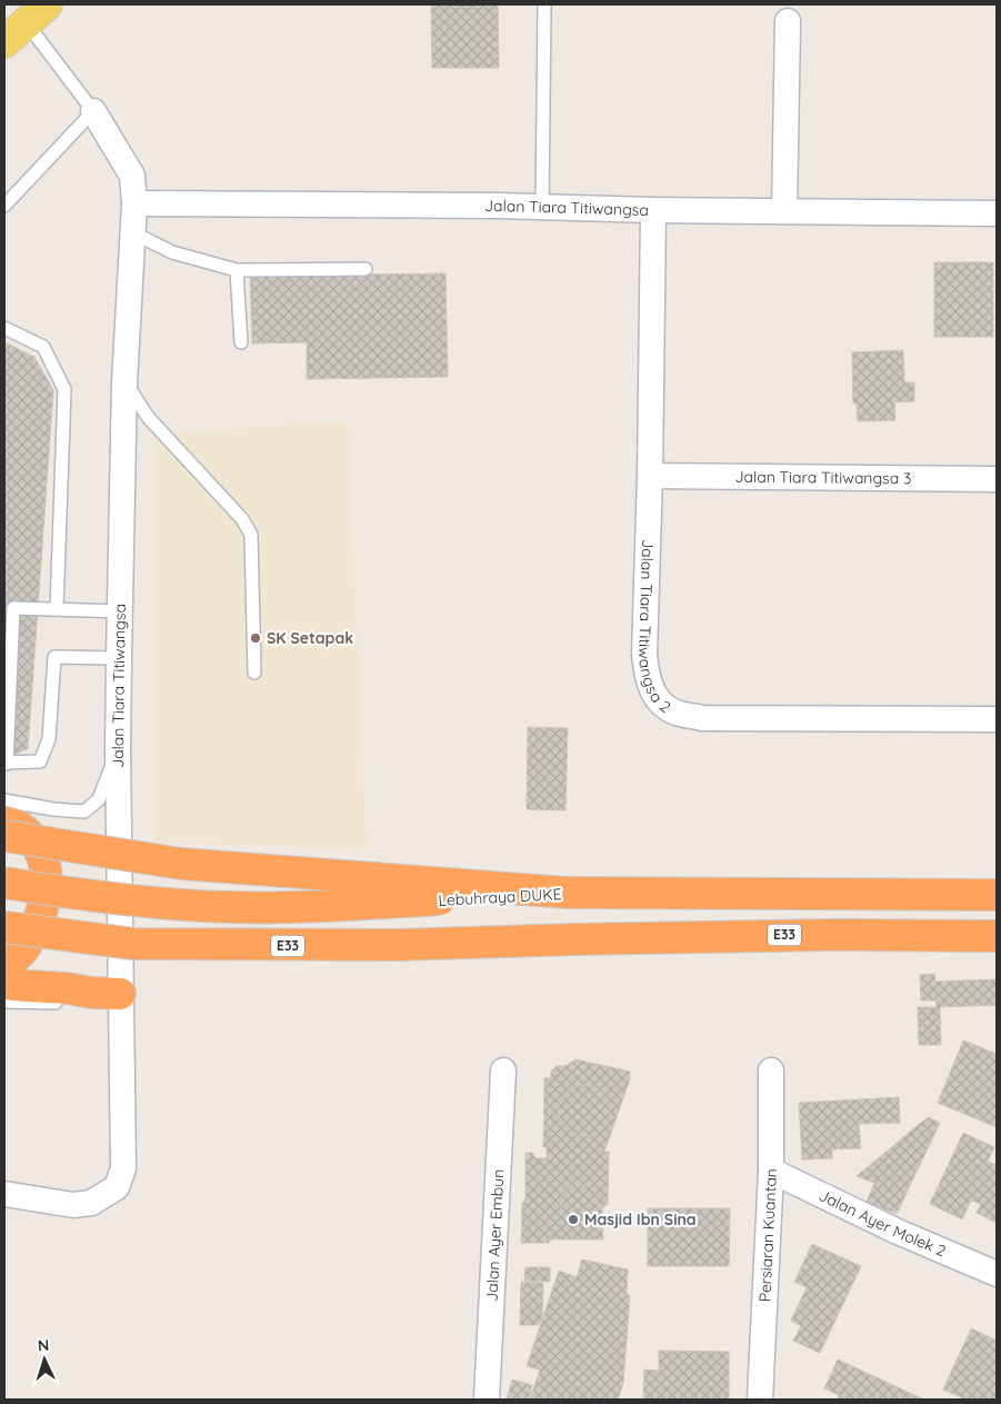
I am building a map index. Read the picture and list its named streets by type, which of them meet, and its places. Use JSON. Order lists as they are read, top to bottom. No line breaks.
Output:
{"streets":{"highway":["Lebuhraya DUKE","E33"],"street":["Jalan Tiara Titiwangsa","Jalan Tiara Titiwangsa 3","Jalan Tiara Titiwangsa 2","Jalan Ayer Molek 2","Jalan Ayer Embun","Persiaran Kuantan"]},"crossings":[["Jalan Tiara Titiwangsa","Jalan Tiara Titiwangsa 2"],["Jalan Tiara Titiwangsa 3","Jalan Tiara Titiwangsa 2"],["Jalan Ayer Molek 2","Persiaran Kuantan"]],"places":["SK Setapak","Masjid Ibn Sina"],"north":"top"}
